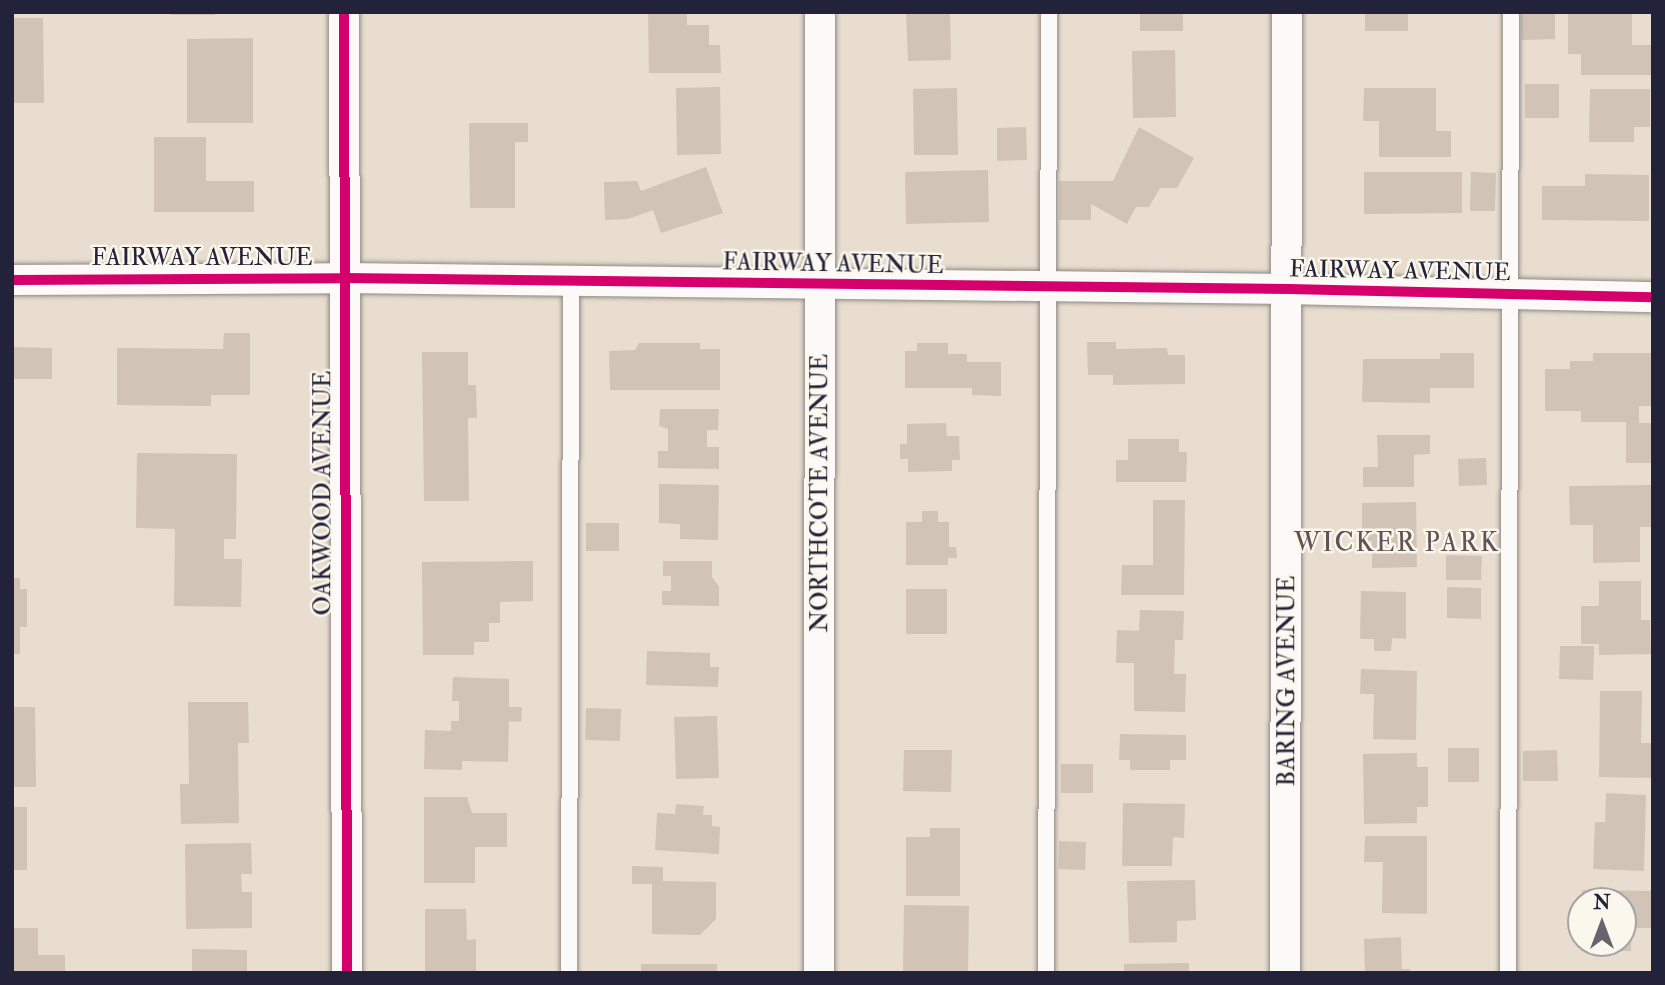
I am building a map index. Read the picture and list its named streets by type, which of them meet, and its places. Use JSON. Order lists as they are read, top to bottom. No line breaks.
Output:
{"streets":{"street":["FAIRWAY AVENUE","OAKWOOD AVENUE","NORTHCOTE AVENUE","BARING AVENUE"]},"crossings":[["FAIRWAY AVENUE","OAKWOOD AVENUE"],["FAIRWAY AVENUE","NORTHCOTE AVENUE"],["FAIRWAY AVENUE","BARING AVENUE"]],"districts":["WICKER PARK"],"north":"top"}
